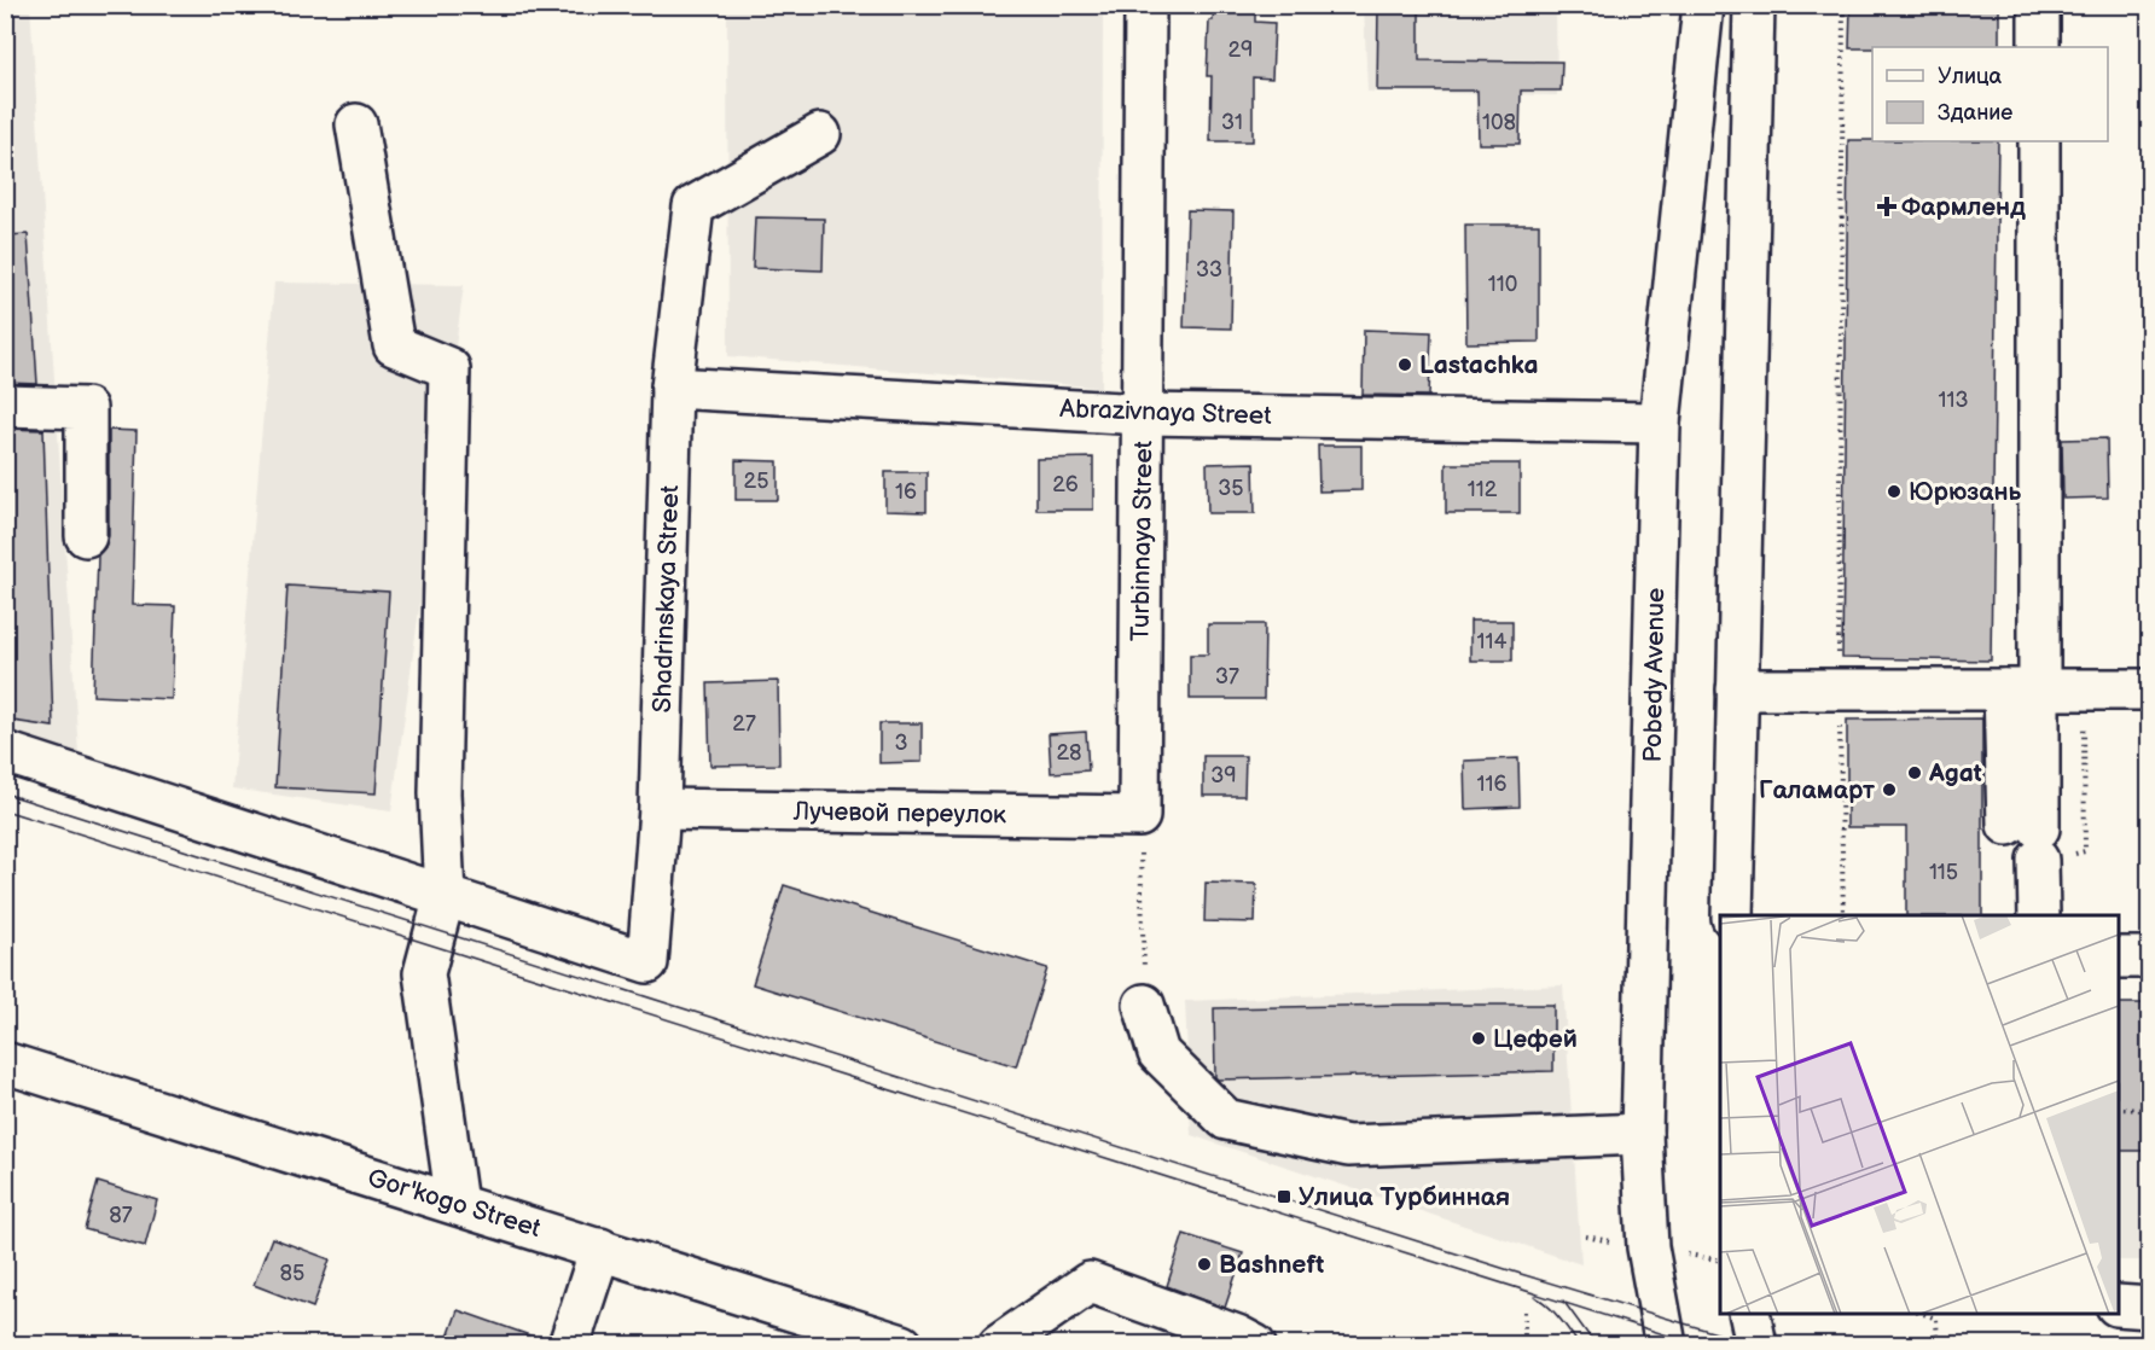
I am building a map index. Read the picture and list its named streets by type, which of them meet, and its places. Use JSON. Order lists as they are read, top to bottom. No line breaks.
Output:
{"streets":{"street":["Abrazivnaya Street","Turbinnaya Street","Shadrinskaya Street","Pobedy Avenue","Лучевой переулок","Gor'kogo Street"]},"crossings":[["Abrazivnaya Street","Turbinnaya Street"],["Abrazivnaya Street","Shadrinskaya Street"],["Abrazivnaya Street","Pobedy Avenue"],["Turbinnaya Street","Лучевой переулок"],["Shadrinskaya Street","Лучевой переулок"]],"places":{"health":["Фармленд"],"other":["Lastachka","Юрюзань","Agat","Галамарт","Цефей","Bashneft"],"transit":["Улица Турбинная"]},"house_numbers":["29","31","108","33","110","113","25","26","35","112","16","114","37","27","3","28","39","116","115","87","85"],"legend":["Улица","Здание"]}
